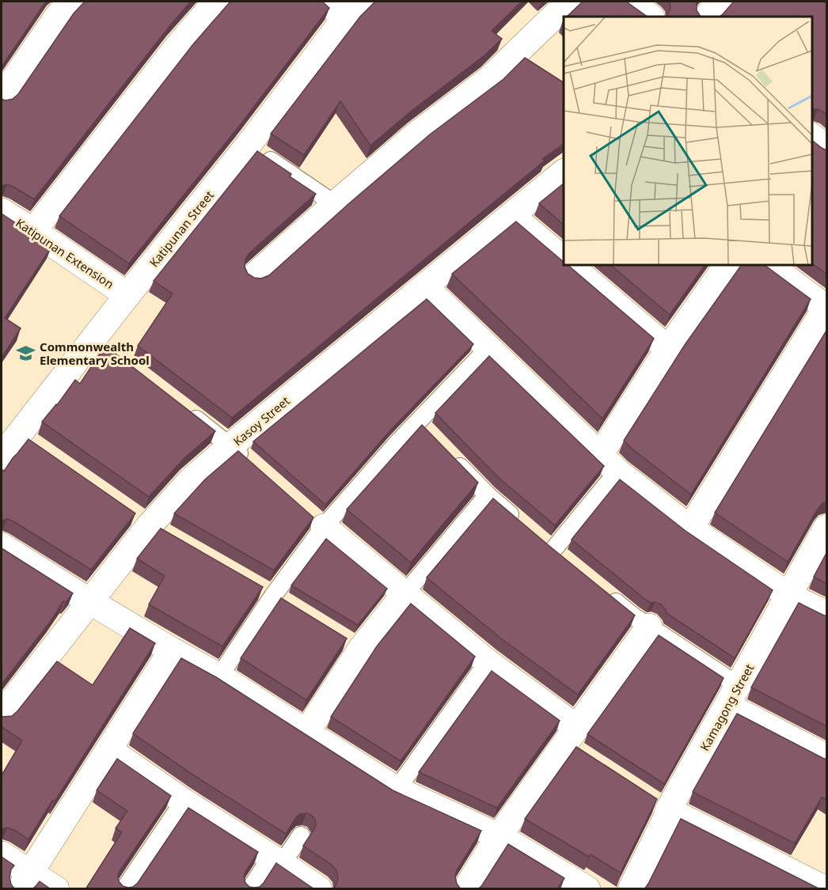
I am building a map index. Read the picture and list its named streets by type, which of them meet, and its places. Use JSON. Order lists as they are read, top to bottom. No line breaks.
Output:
{"streets":{"street":["Katipunan Street","Katipunan Extension","Kasoy Street","Kamagong Street"]},"crossings":[["Katipunan Street","Katipunan Extension"]],"places":{"school or university":["Commonwealth Elementary School"]}}
